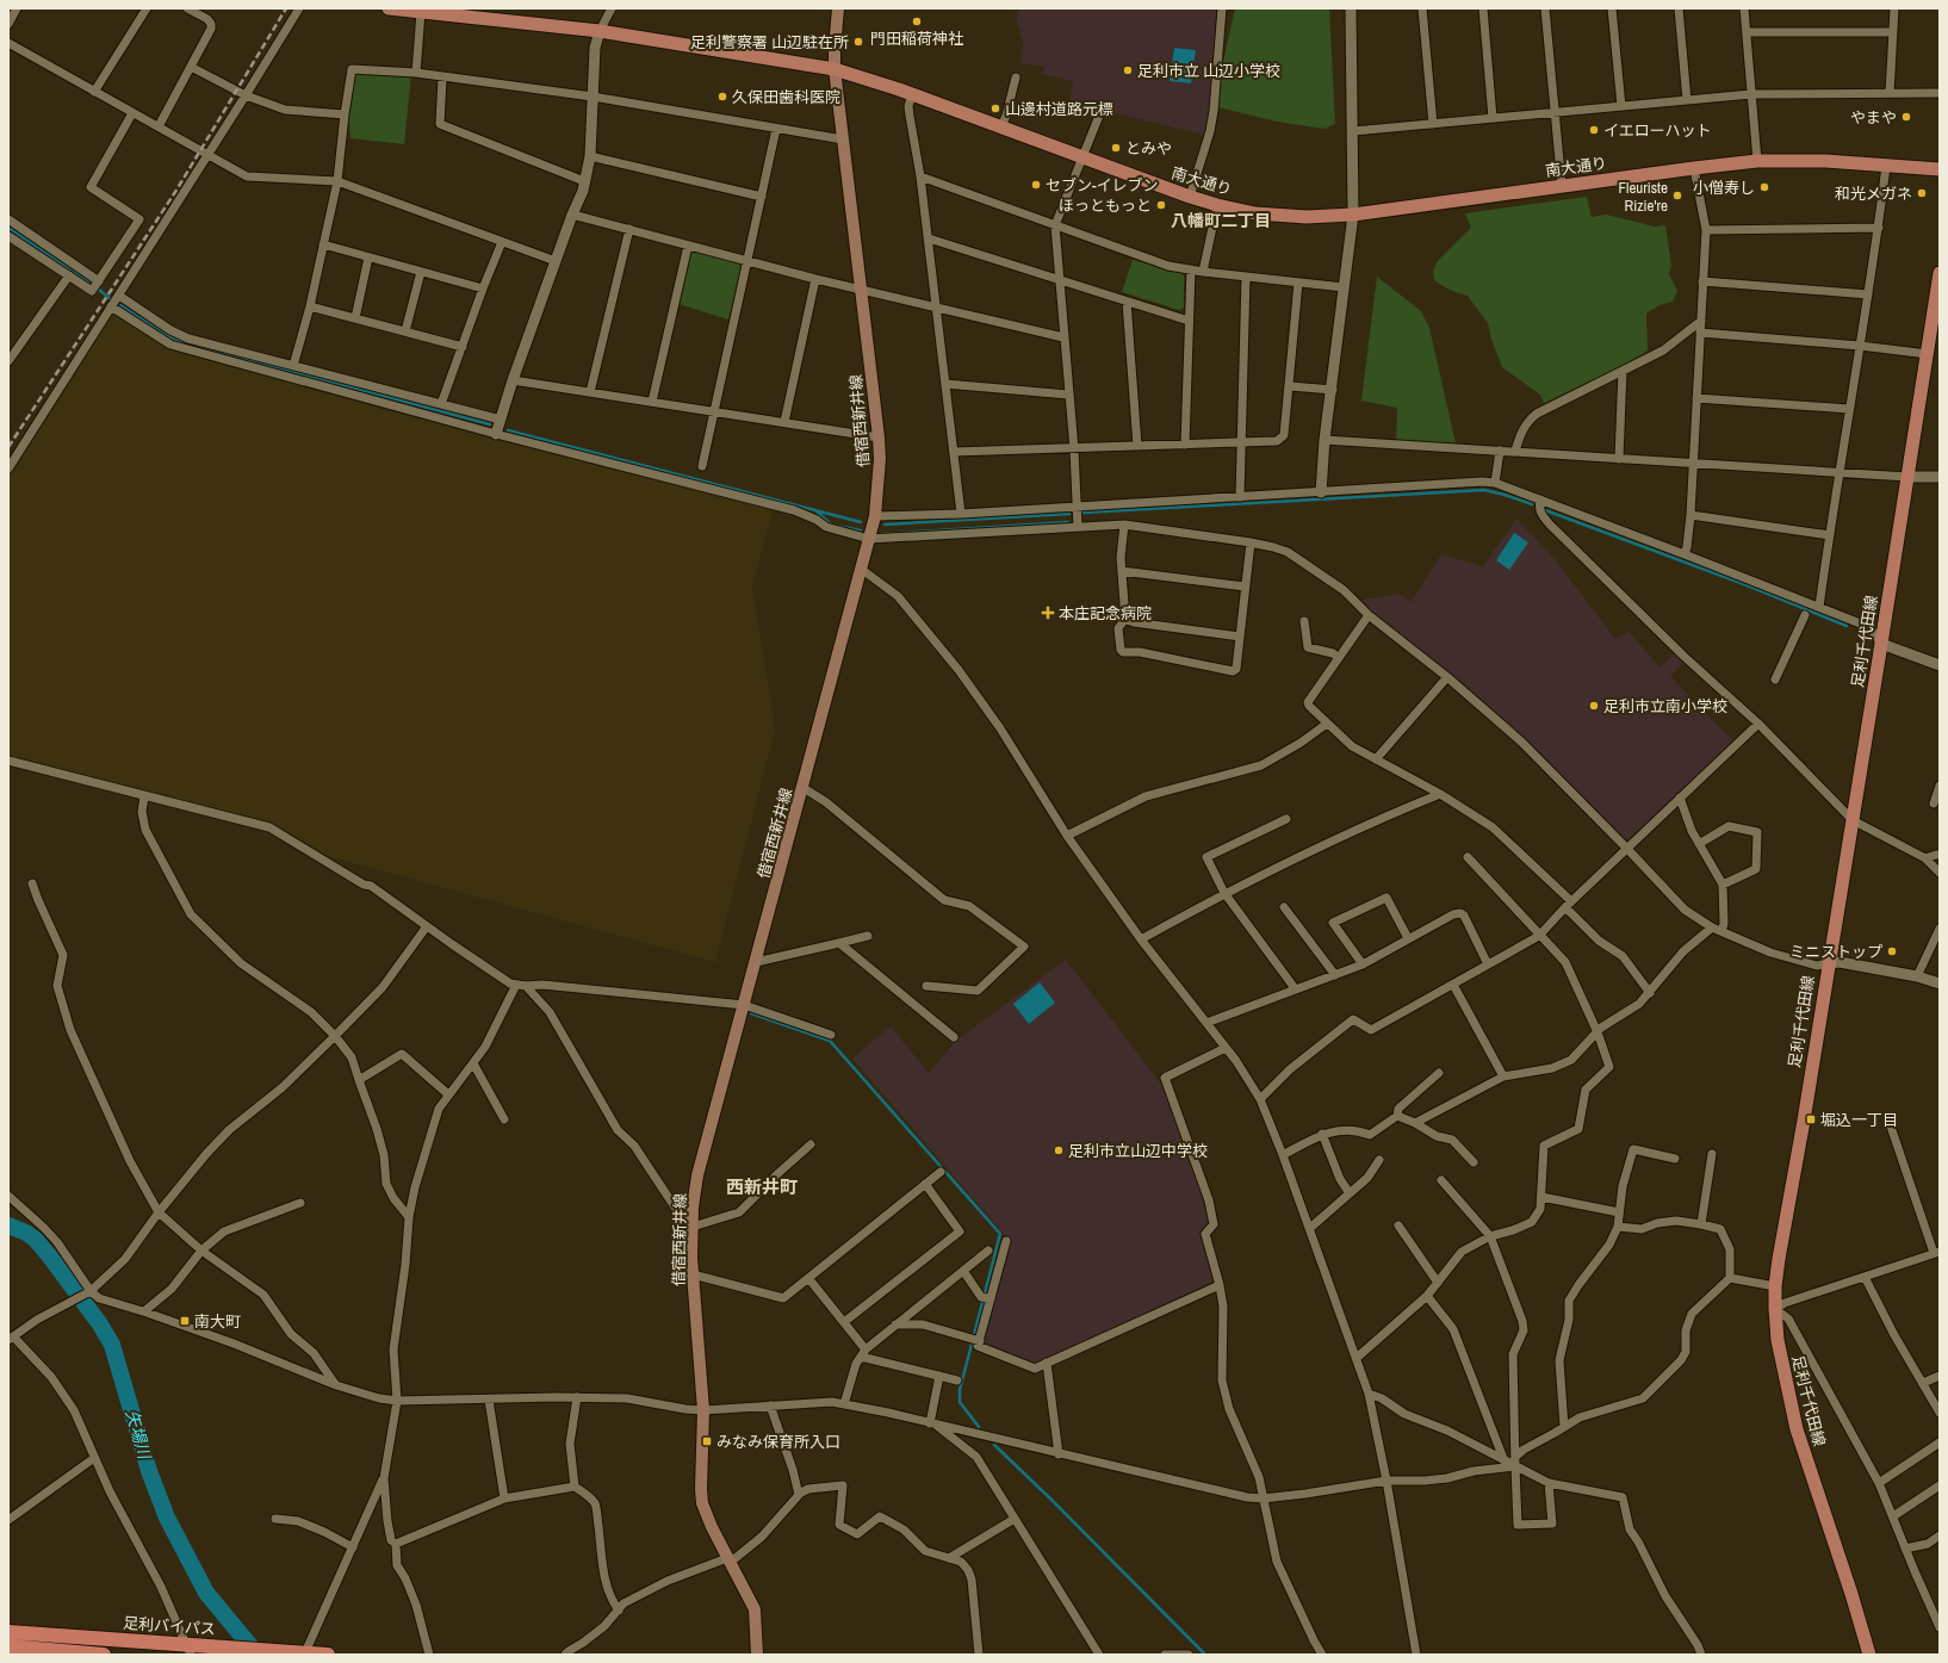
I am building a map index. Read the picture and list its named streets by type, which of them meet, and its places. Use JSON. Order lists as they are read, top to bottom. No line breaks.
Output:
{"streets":{"highway":["足利バイパス"],"main road":["南大通り","借宿西新井線","足利千代田線"]},"crossings":[["南大通り","借宿西新井線"]],"districts":["八幡町二丁目","西新井町"],"water":["矢場川"],"places":{"other":["門田稲荷神社","足利警察署 山辺駐在所","足利市立 山辺小学校","久保田歯科医院","山邊村道路元標","やまや","イエローハット","とみや","セブン-イレブン","小僧寿し","和光メガネ","Fleuriste Rizie're","ほっともっと","足利市立南小学校","ミニストップ","足利市立山辺中学校"],"health":["本庄記念病院"],"transit":["堀込一丁目","南大町","みなみ保育所入口"]}}
